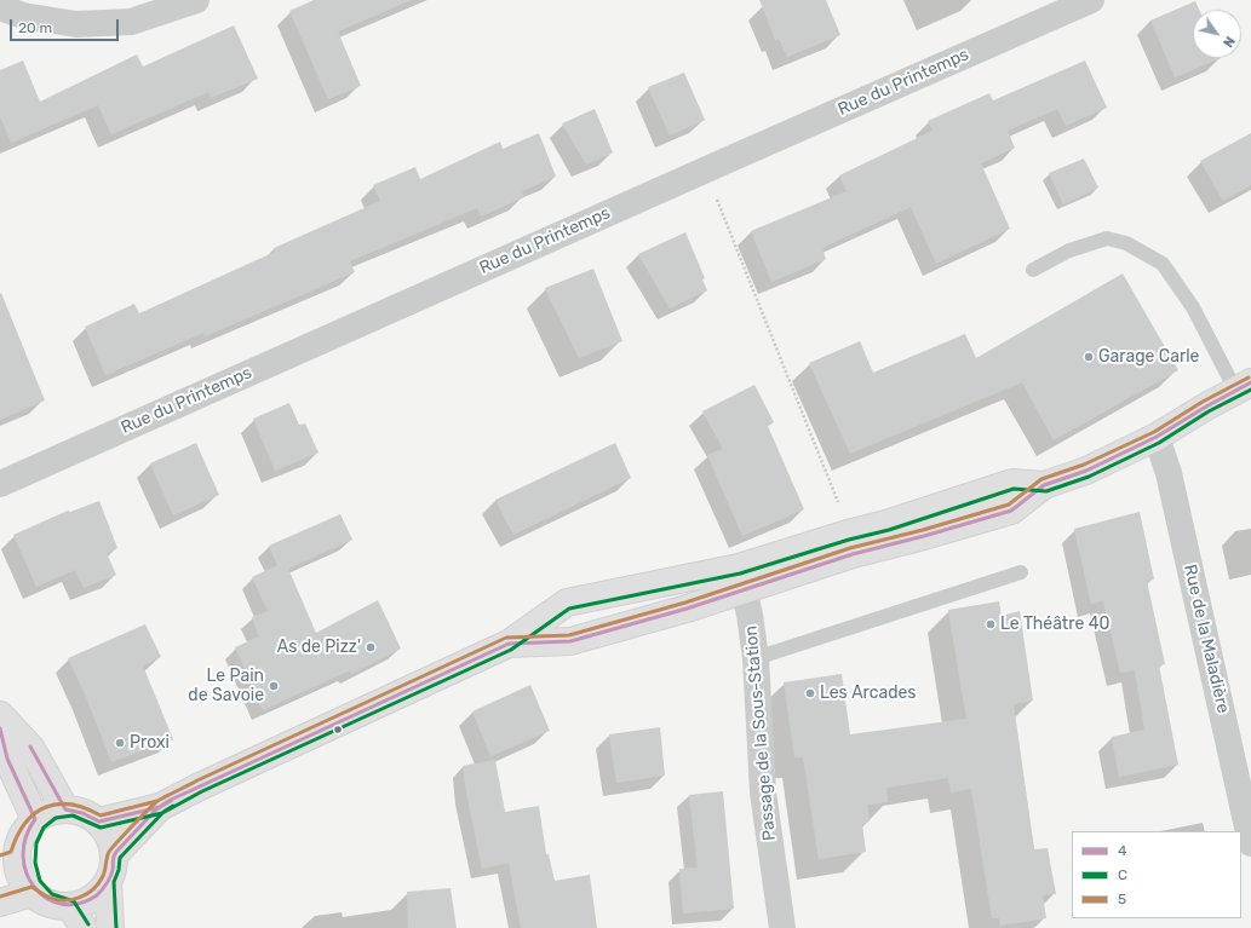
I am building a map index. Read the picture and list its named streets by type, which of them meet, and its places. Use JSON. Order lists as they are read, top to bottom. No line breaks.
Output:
{"streets":{"street":["Rue du Printemps","Rue de la Maladière","Passage de la Sous-Station"]},"places":["Garage Carle","Le Théâtre 40","As de Pizz'","Le Pain de Savoie","Les Arcades","Proxi"],"lines":["transit line 5","transit line 4","transit line C"],"legend":["4","C","5"],"scale_bar":"20 m","north":"bottom right"}
